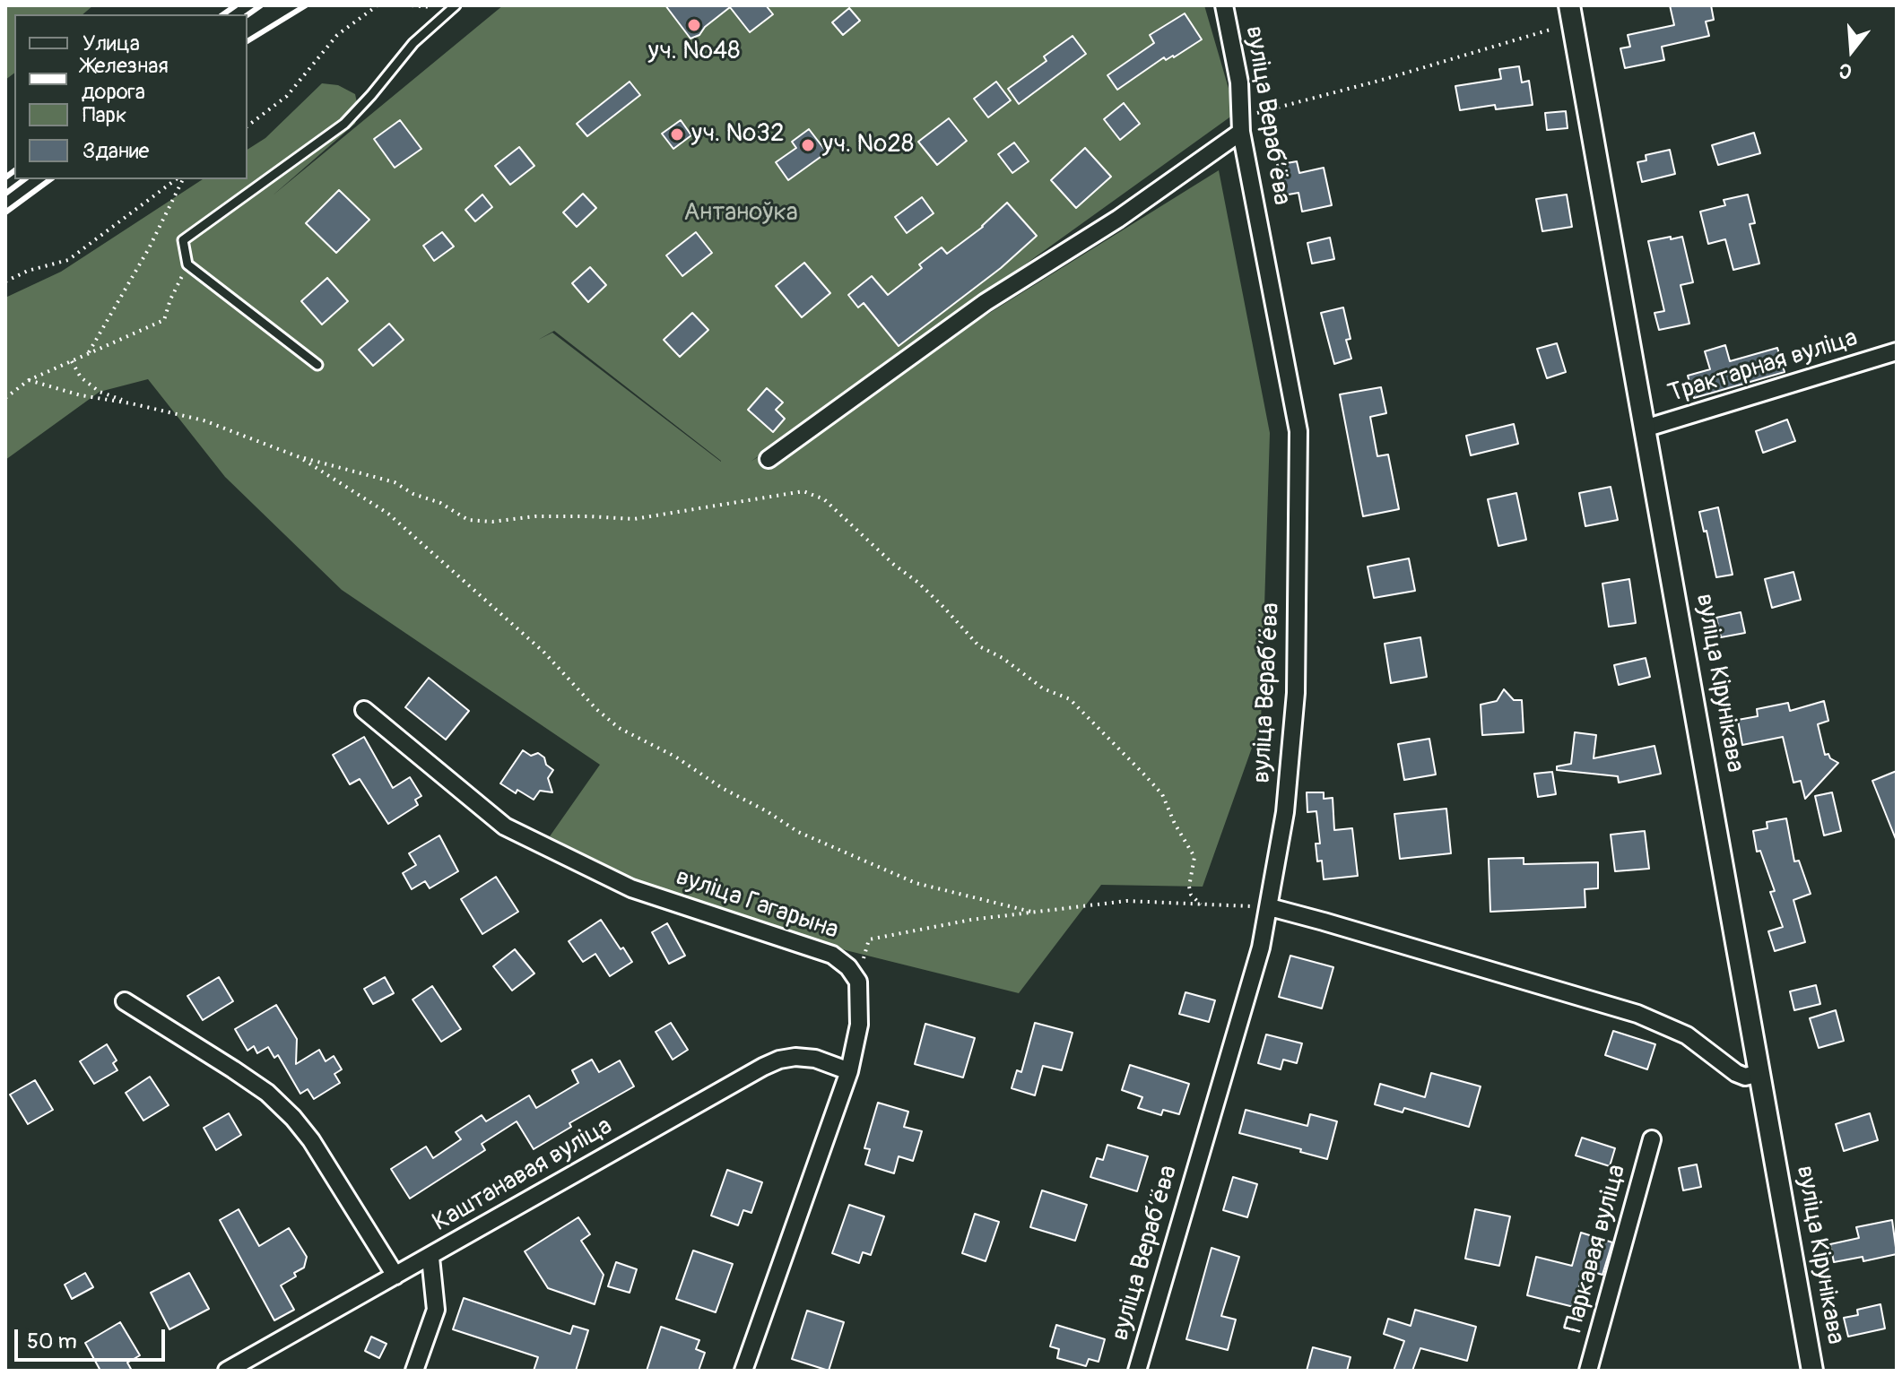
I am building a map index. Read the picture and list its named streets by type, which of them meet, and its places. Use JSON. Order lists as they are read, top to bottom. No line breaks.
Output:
{"streets":{"street":["вуліца Верабʼёва","Трактарная вуліца","вуліца Кірунікава","вуліца Гагарына","Каштанавая вуліца","Паркавая вуліца"]},"crossings":[["Трактарная вуліца","вуліца Кірунікава"]],"parks":["Антаноўка"],"places":["уч. №48","уч. №32","уч. №28"],"legend":["Улица","Железная дорога","Парк","Здание"],"scale_bar":"50 m","north":"bottom"}
